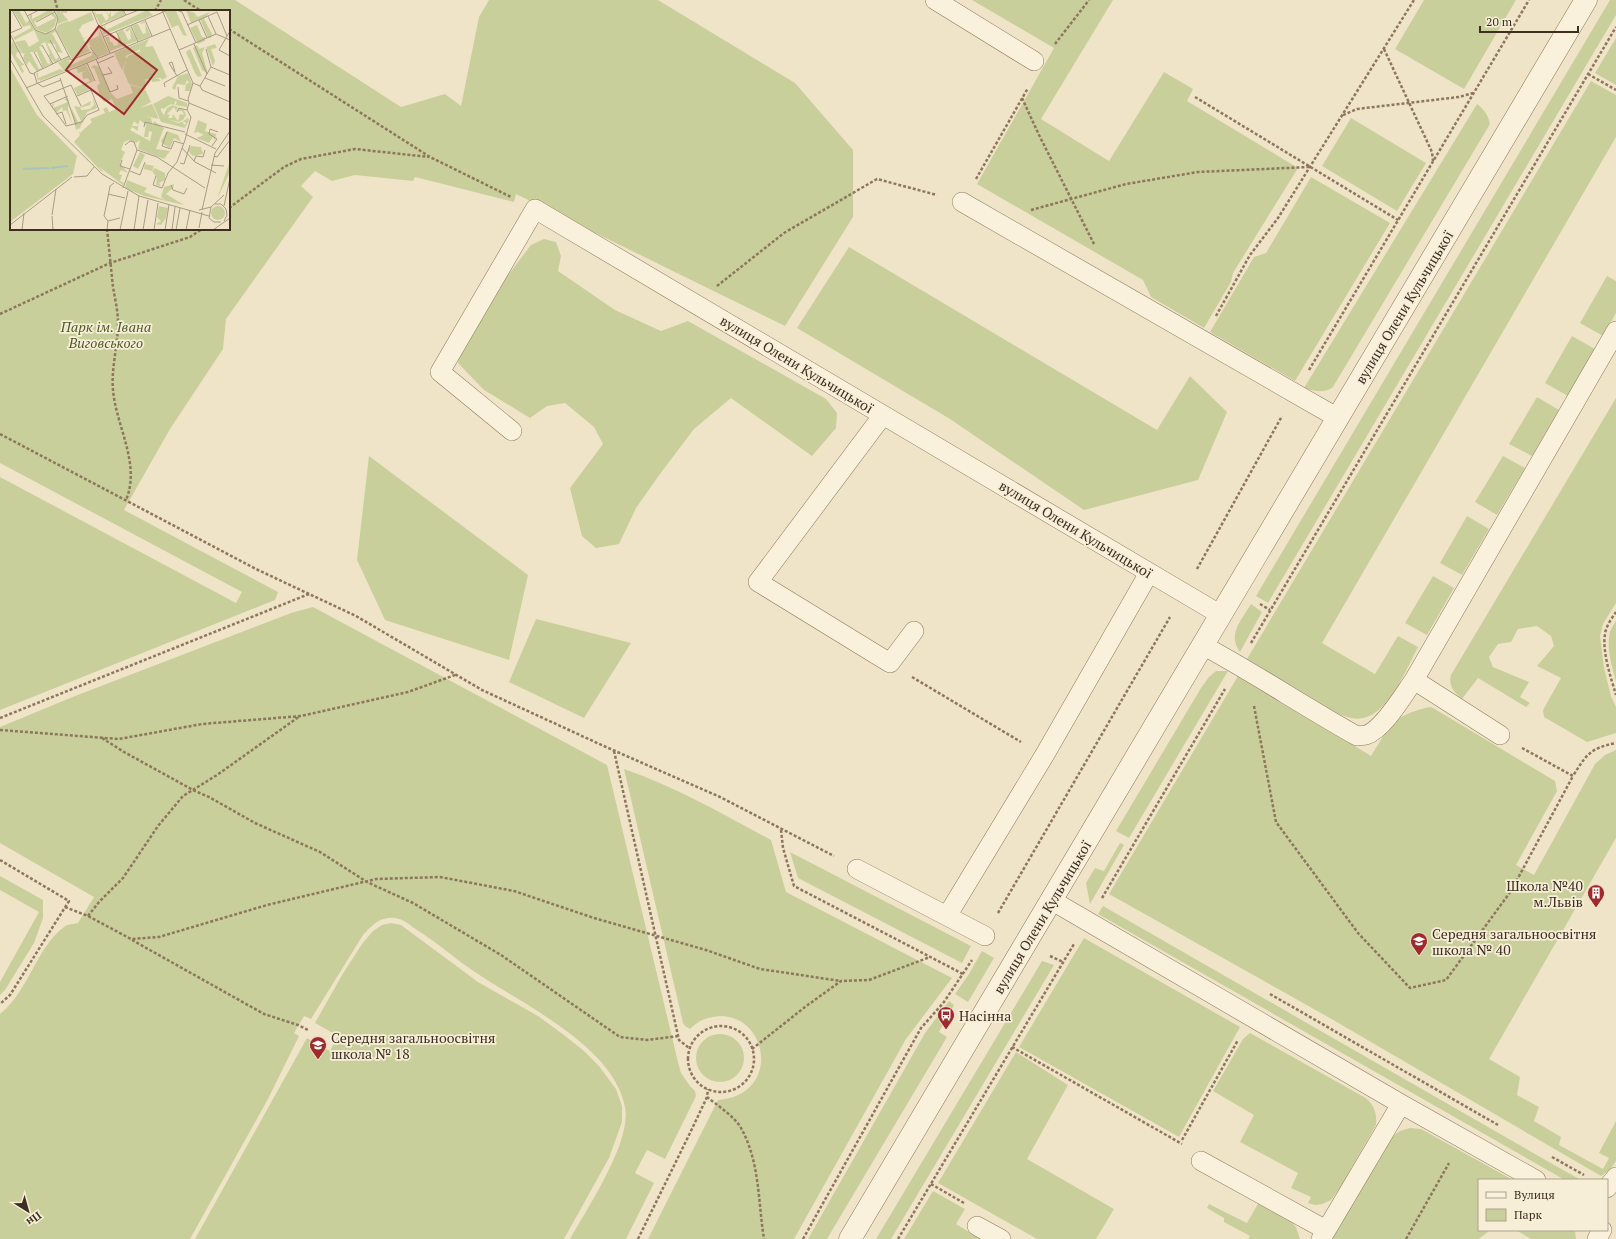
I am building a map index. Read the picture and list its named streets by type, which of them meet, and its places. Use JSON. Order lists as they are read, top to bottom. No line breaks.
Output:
{"streets":{"street":["вулиця Олени Кульчицької"]},"parks":["Парк ім. Івана Виговського"],"places":{"building":["Школа №40 м.Львів"],"school or university":["Середня загальноосвітня школа № 40","Середня загальноосвітня школа № 18"],"bus stop":["Насінна"]},"legend":["Вулиця","Парк"],"scale_bar":"20 m","north":"bottom right"}
